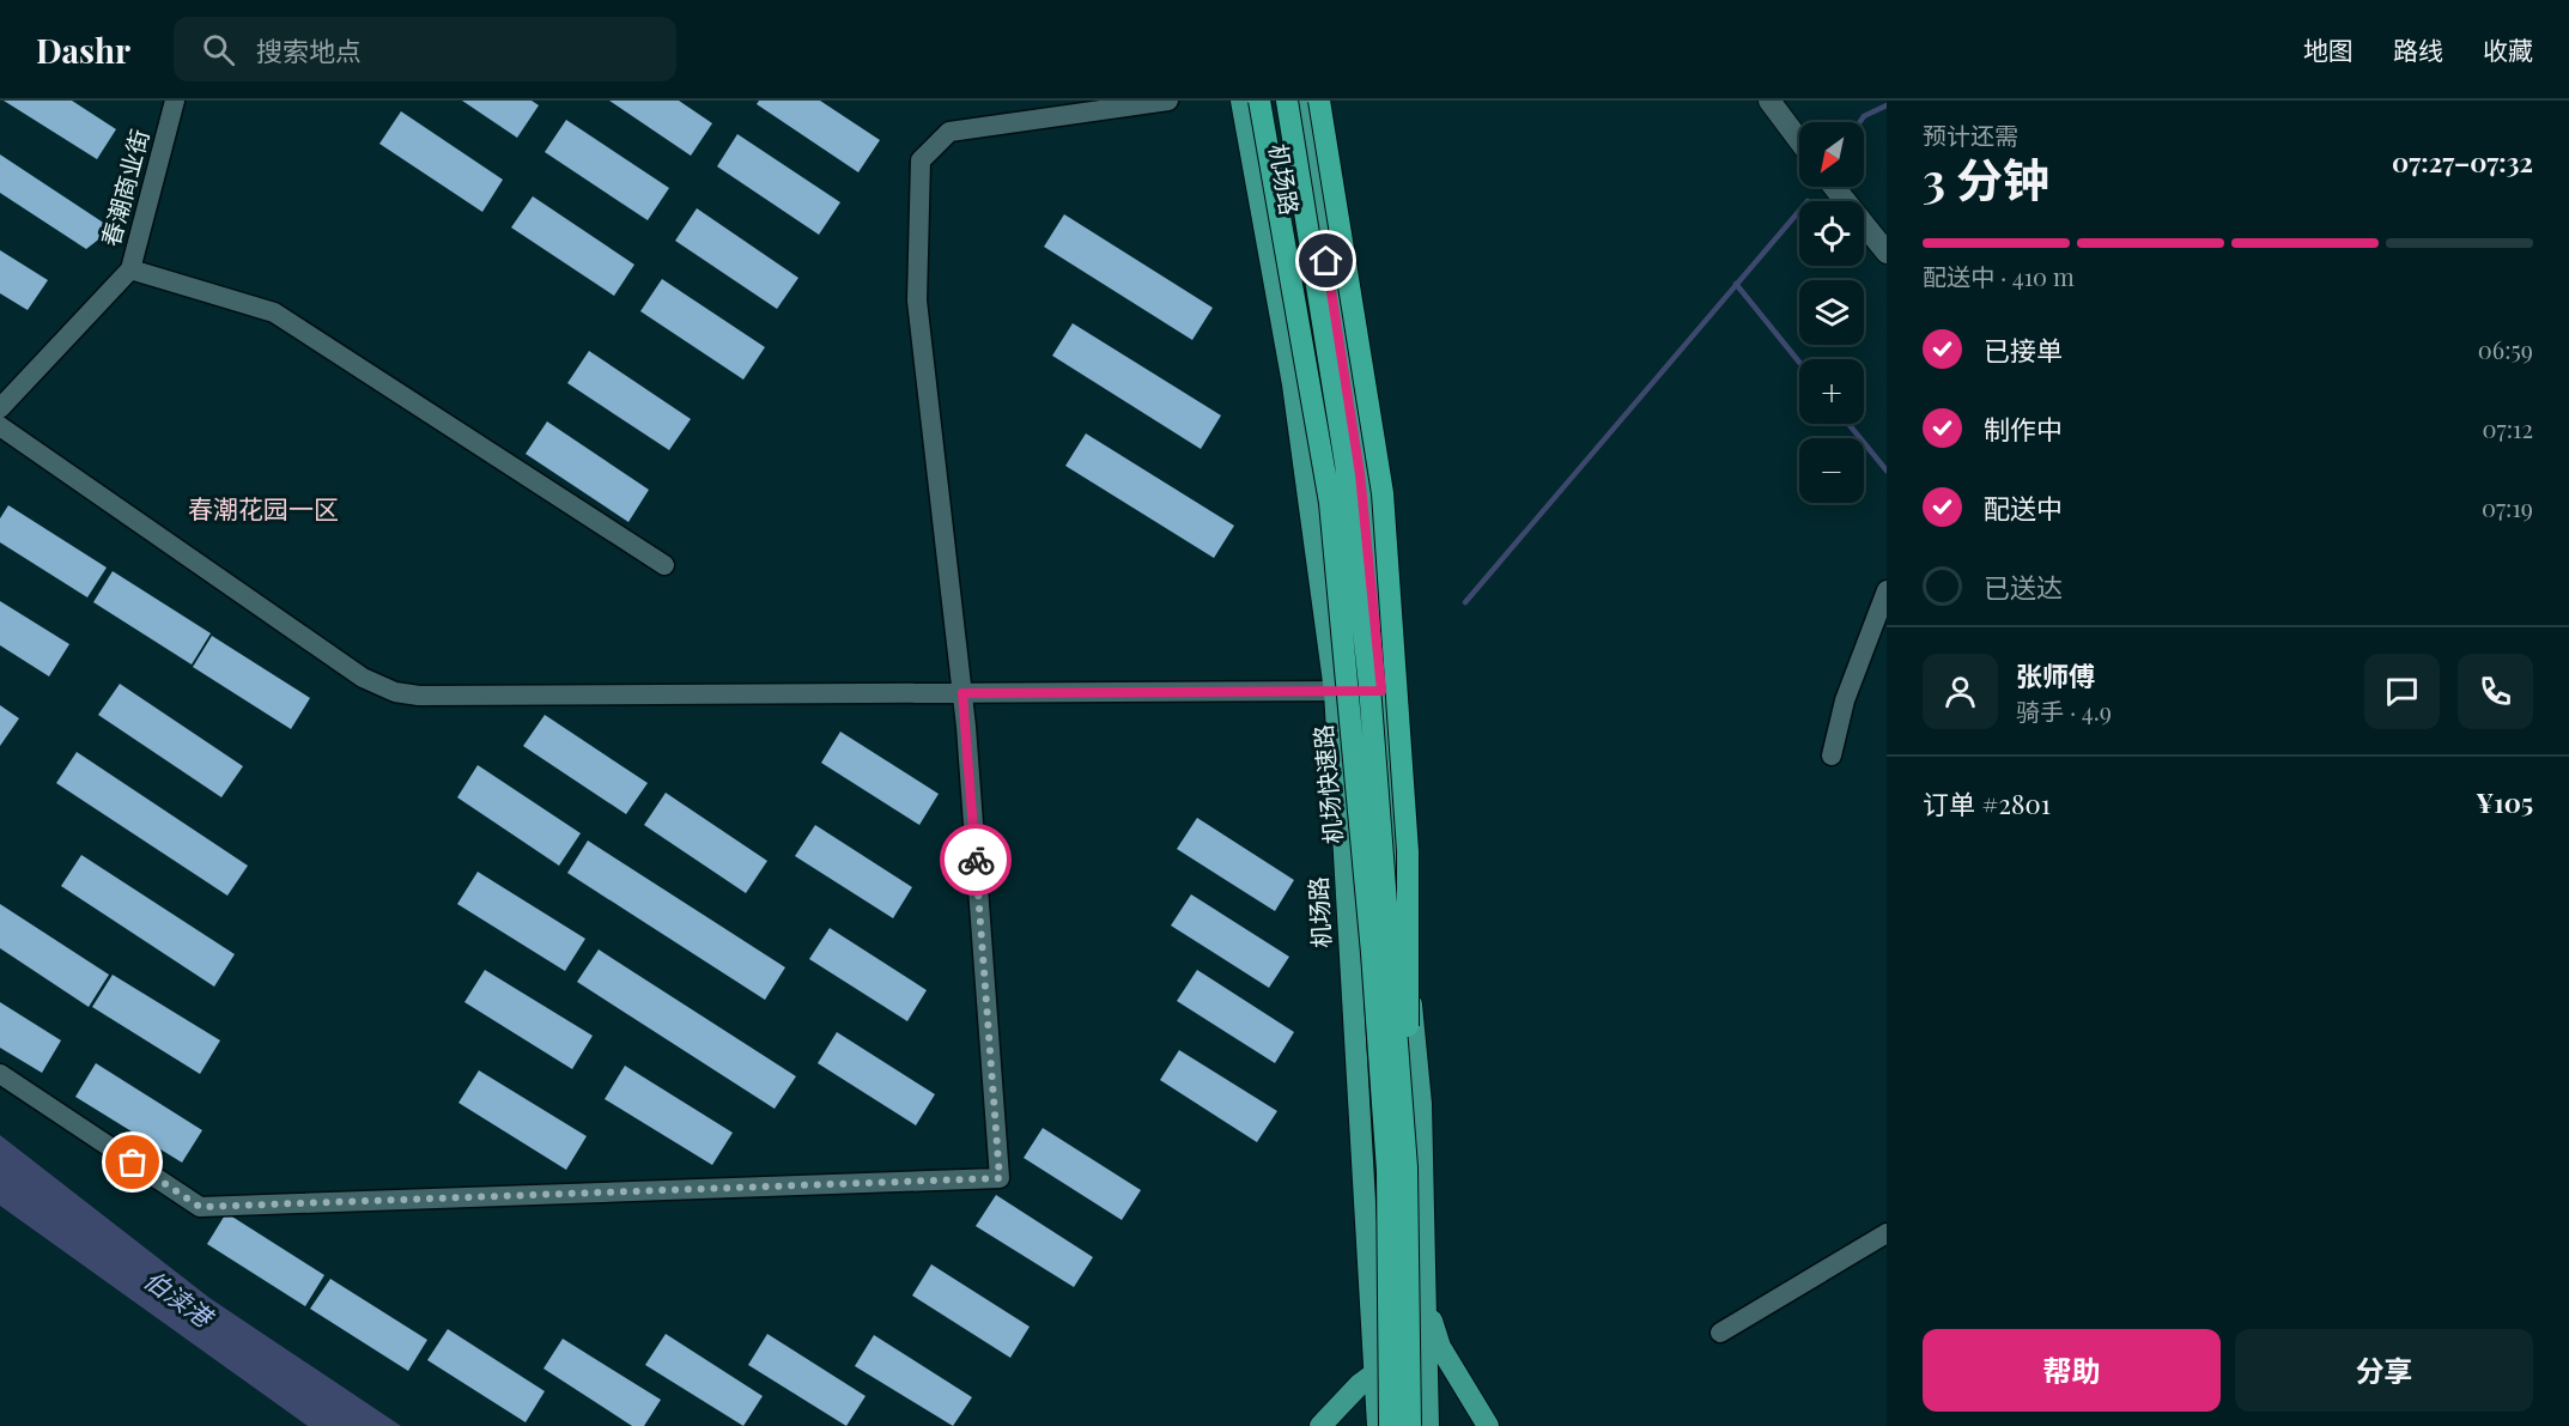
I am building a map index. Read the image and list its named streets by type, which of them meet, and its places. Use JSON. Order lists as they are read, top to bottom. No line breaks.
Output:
{"streets":{"highway":["机场快速路"],"main road":["机场路"],"street":["春潮商业街"]},"districts":["春潮花园一区"],"water":["伯渎港"],"north":"bottom left","page":{"header":"Dashr","search":"搜索地点","nav":["地图","路线","收藏"],"heading":["3 分钟","预计还需","07:27–07:32"],"panel":["张师傅","骑手 · 4.9","订单 #2801","¥105"],"map_buttons":["+","−"],"bar":"配送中 · 410 m","list":[["已接单","06:59"],["制作中","07:12"],["配送中","07:19"],"已送达"],"buttons":["帮助","分享"]}}
